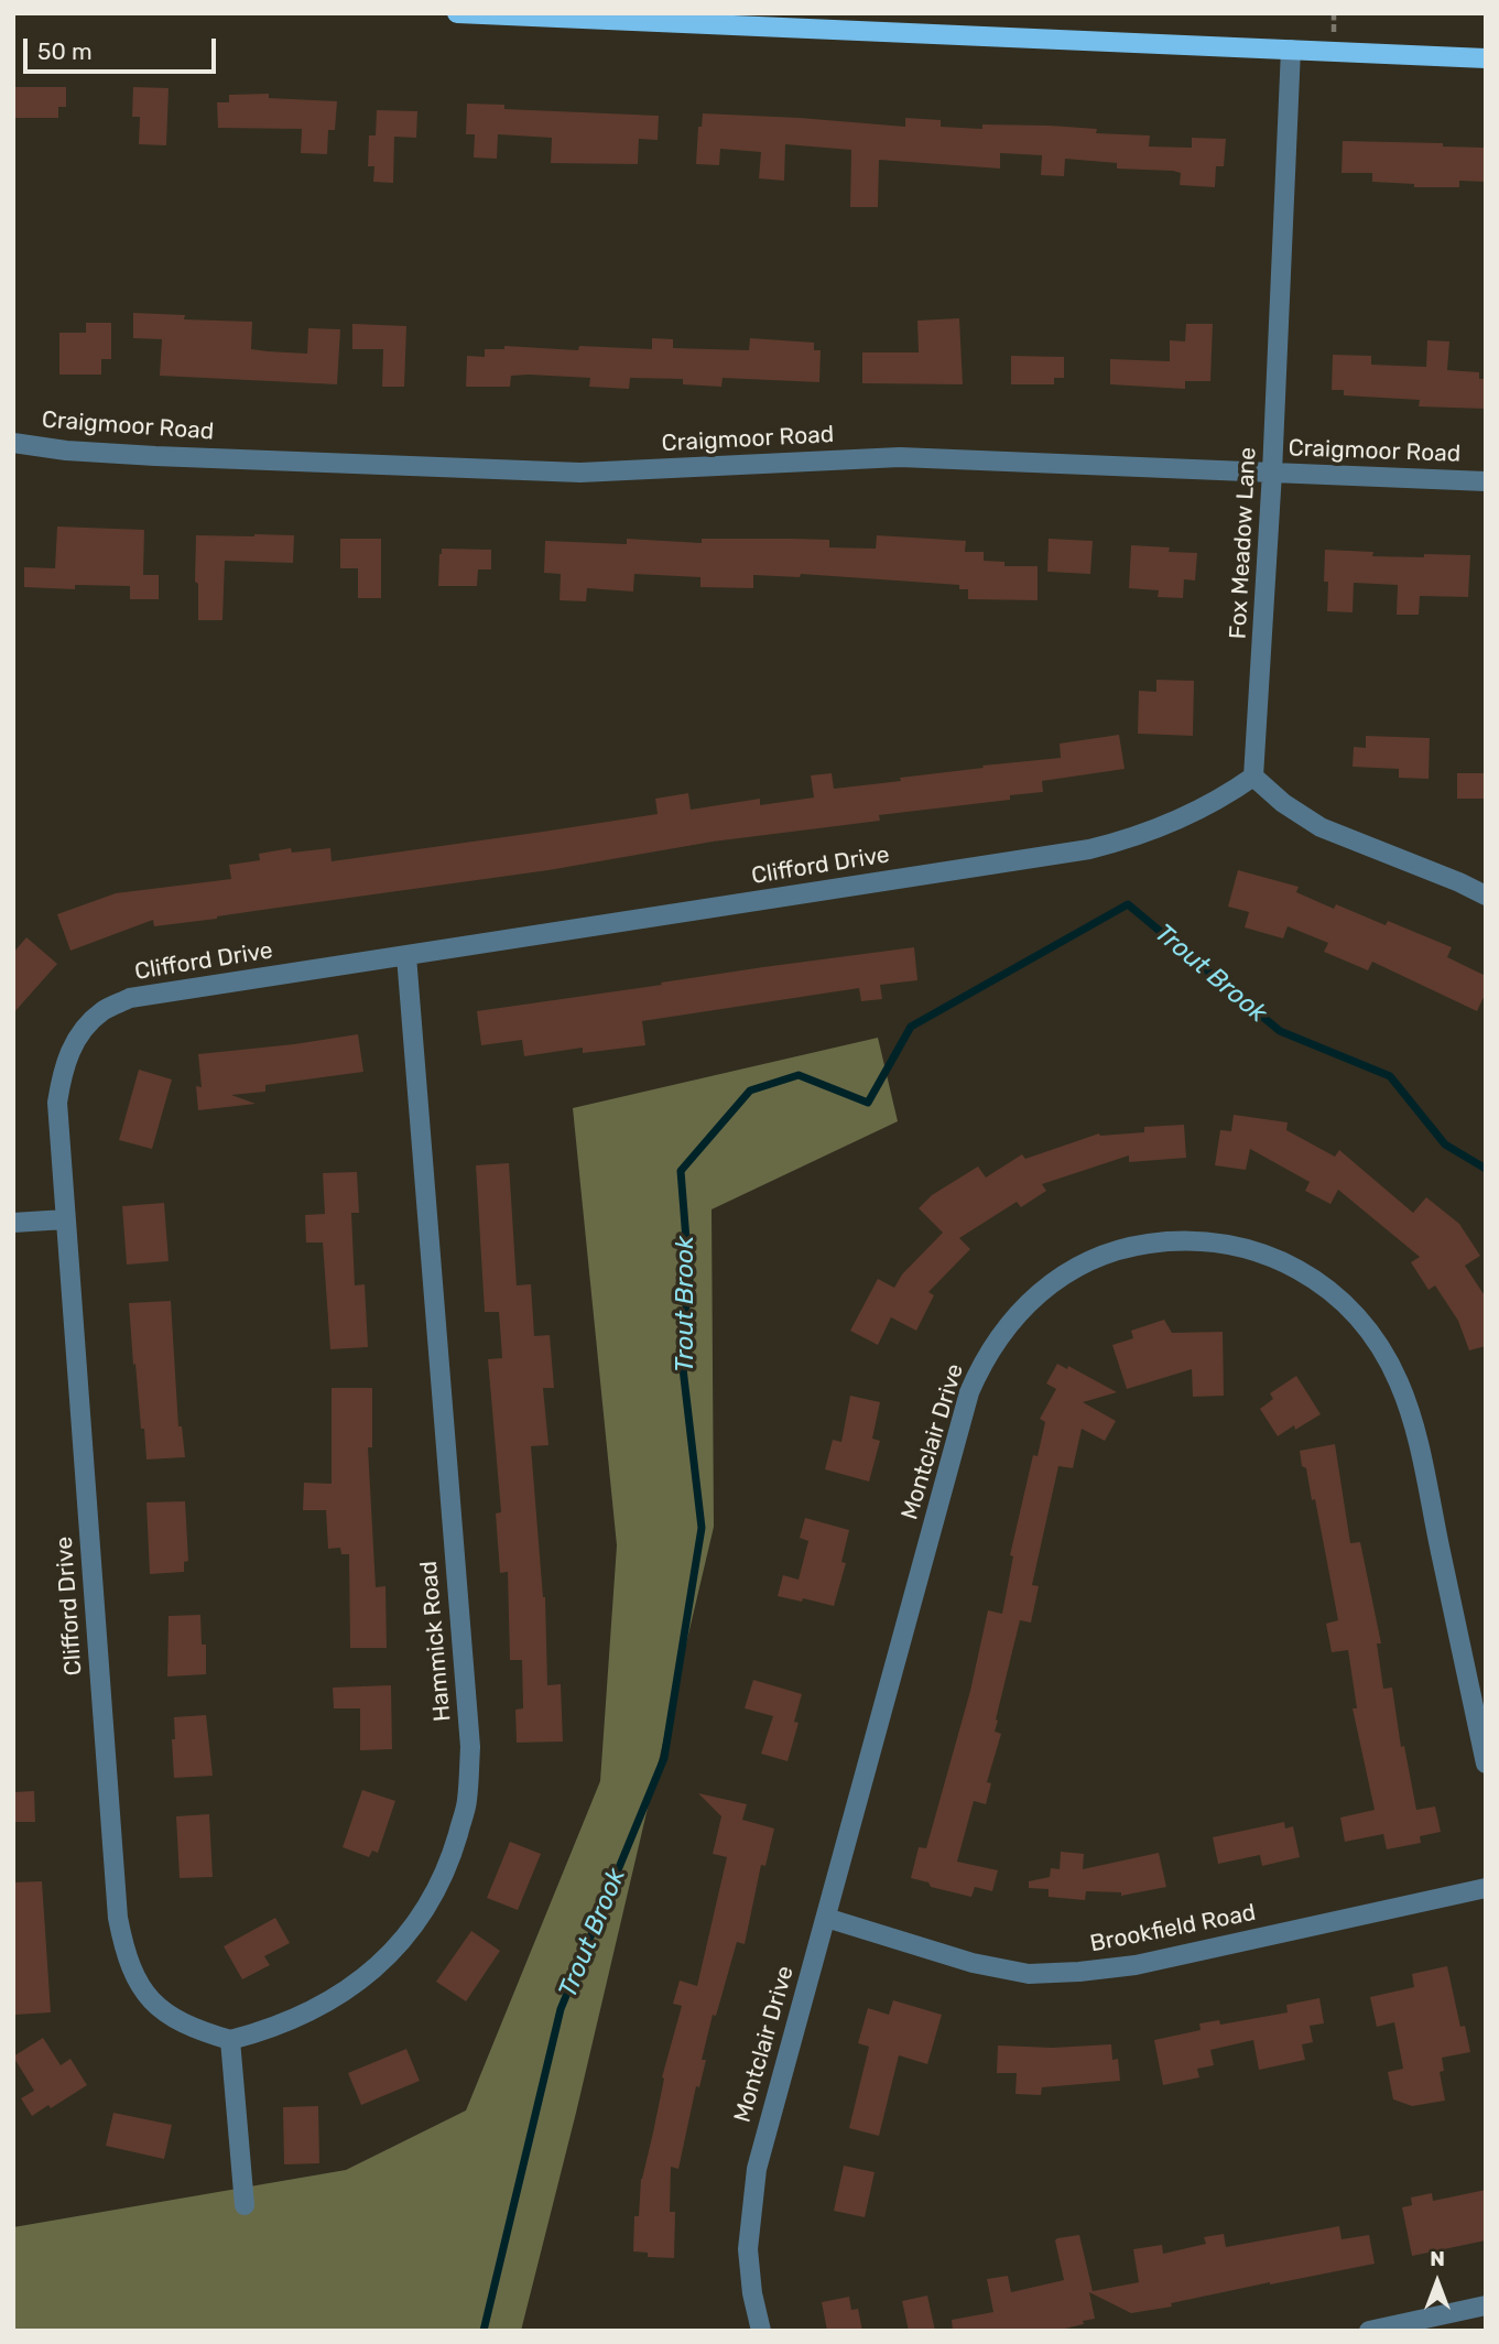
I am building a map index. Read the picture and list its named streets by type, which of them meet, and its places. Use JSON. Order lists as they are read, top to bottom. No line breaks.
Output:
{"streets":{"street":["Craigmoor Road","Fox Meadow Lane","Clifford Drive","Montclair Drive","Hammick Road","Brookfield Road"]},"crossings":[["Craigmoor Road","Fox Meadow Lane"],["Fox Meadow Lane","Clifford Drive"],["Clifford Drive","Hammick Road"],["Montclair Drive","Brookfield Road"]],"water":["Trout Brook"],"scale_bar":"50 m","north":"top"}
